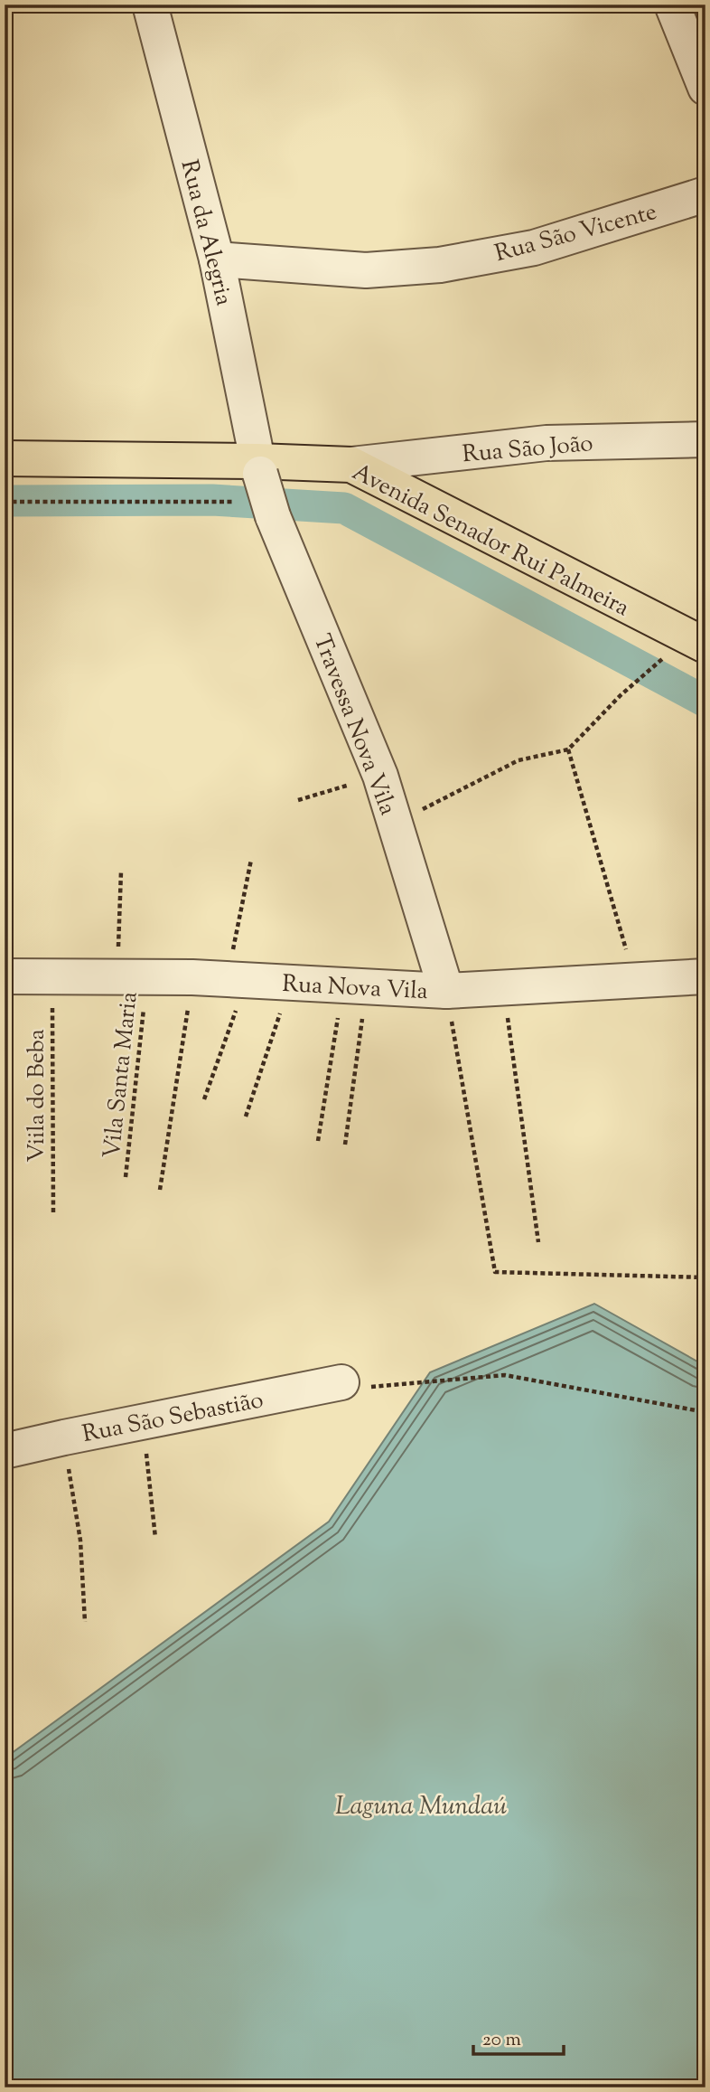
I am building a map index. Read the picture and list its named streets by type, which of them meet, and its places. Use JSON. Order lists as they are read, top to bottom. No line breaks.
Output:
{"streets":{"main road":["Avenida Senador Rui Palmeira"],"street":["Rua São Vicente","Rua da Alegria","Rua São João","Travessa Nova Vila","Rua Nova Vila","Rua São Sebastião"],"path":["Vila Santa Maria","Viila do Beba"]},"crossings":[["Rua São Vicente","Rua da Alegria"],["Rua da Alegria","Avenida Senador Rui Palmeira"],["Rua da Alegria","Travessa Nova Vila"],["Rua São João","Avenida Senador Rui Palmeira"],["Avenida Senador Rui Palmeira","Travessa Nova Vila"],["Travessa Nova Vila","Rua Nova Vila"],["Rua Nova Vila","Vila Santa Maria"],["Rua Nova Vila","Viila do Beba"]],"water":["Laguna Mundaú"],"scale_bar":"20 m"}
